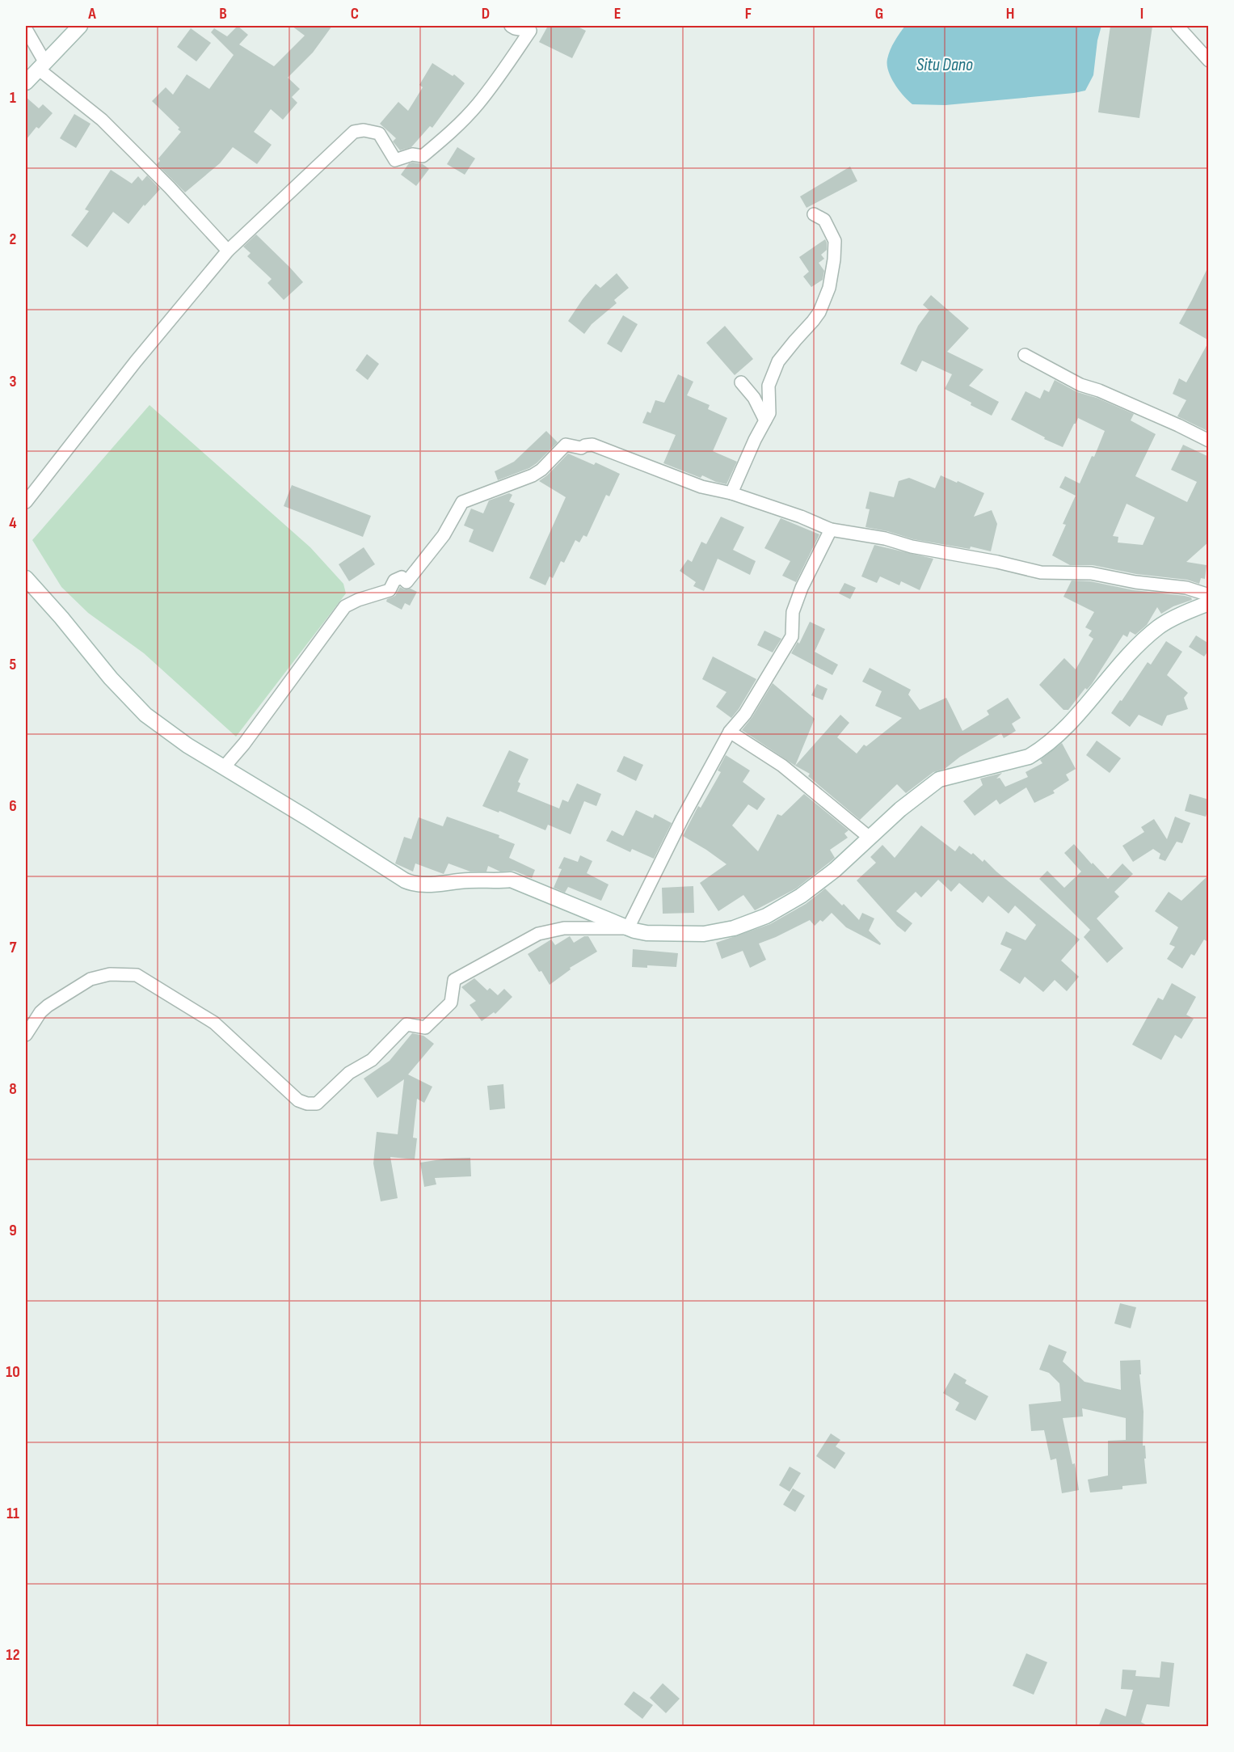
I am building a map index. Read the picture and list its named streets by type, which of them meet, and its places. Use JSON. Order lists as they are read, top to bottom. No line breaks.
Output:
{"water":["Situ Dano"],"grid":{"columns":["A","B","C","D","E","F","G","H","I"],"rows":["1","2","3","4","5","6","7","8","9","10","11","12"]}}
